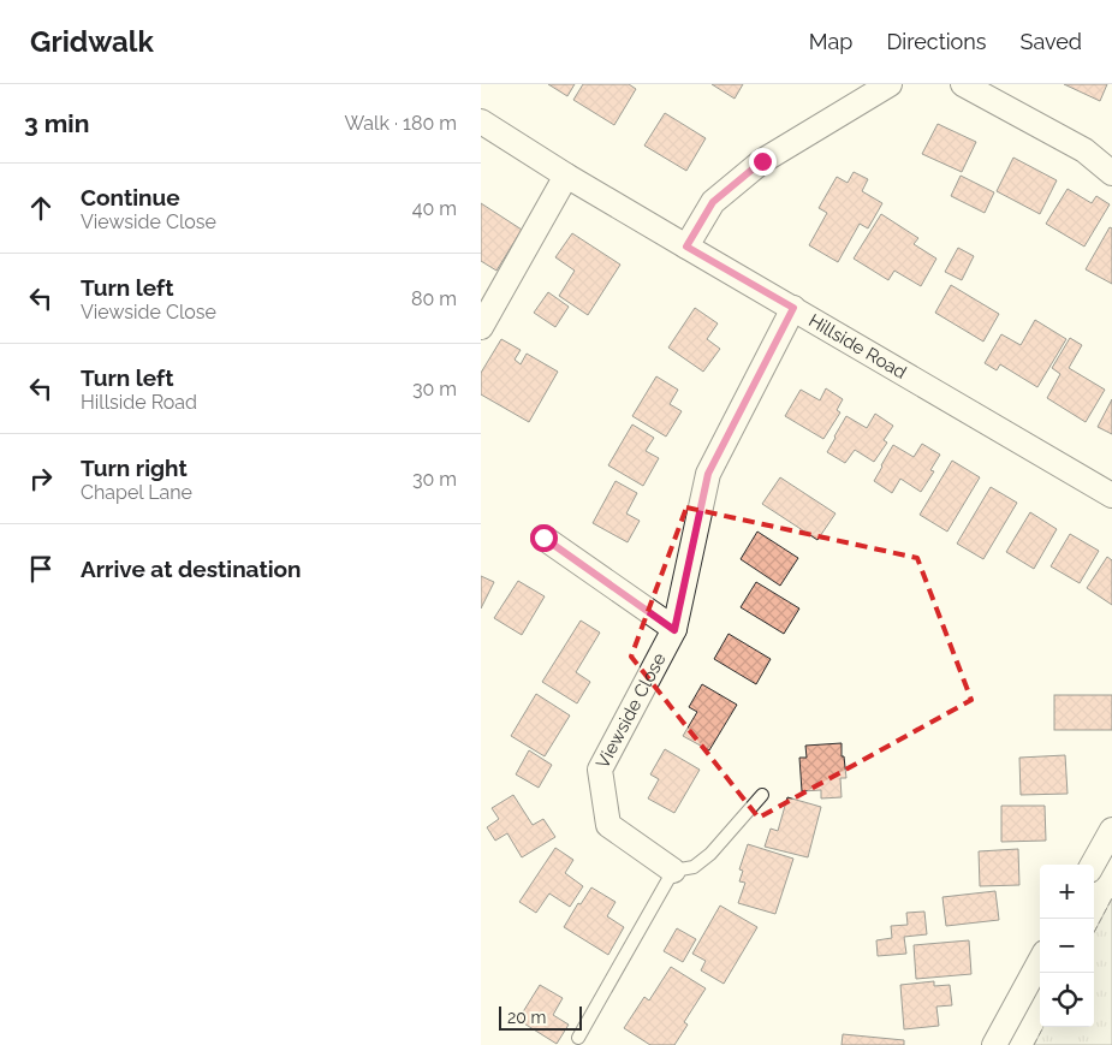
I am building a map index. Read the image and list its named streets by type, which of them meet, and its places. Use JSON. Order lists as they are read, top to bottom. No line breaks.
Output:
{"streets":{"street":["Hillside Road","Viewside Close"]},"crossings":[["Hillside Road","Viewside Close"]],"scale_bar":"20 m","page":{"header":"Gridwalk","nav":["Map","Directions","Saved"],"heading":["3 min","Walk · 180 m"],"list":[["Continue","Viewside Close","40 m"],["Turn left","Viewside Close","80 m"],["Turn left","Hillside Road","30 m"],["Turn right","Chapel Lane","30 m"],"Arrive at destination"],"map_buttons":["+","−"],"scale":"20 m"}}
